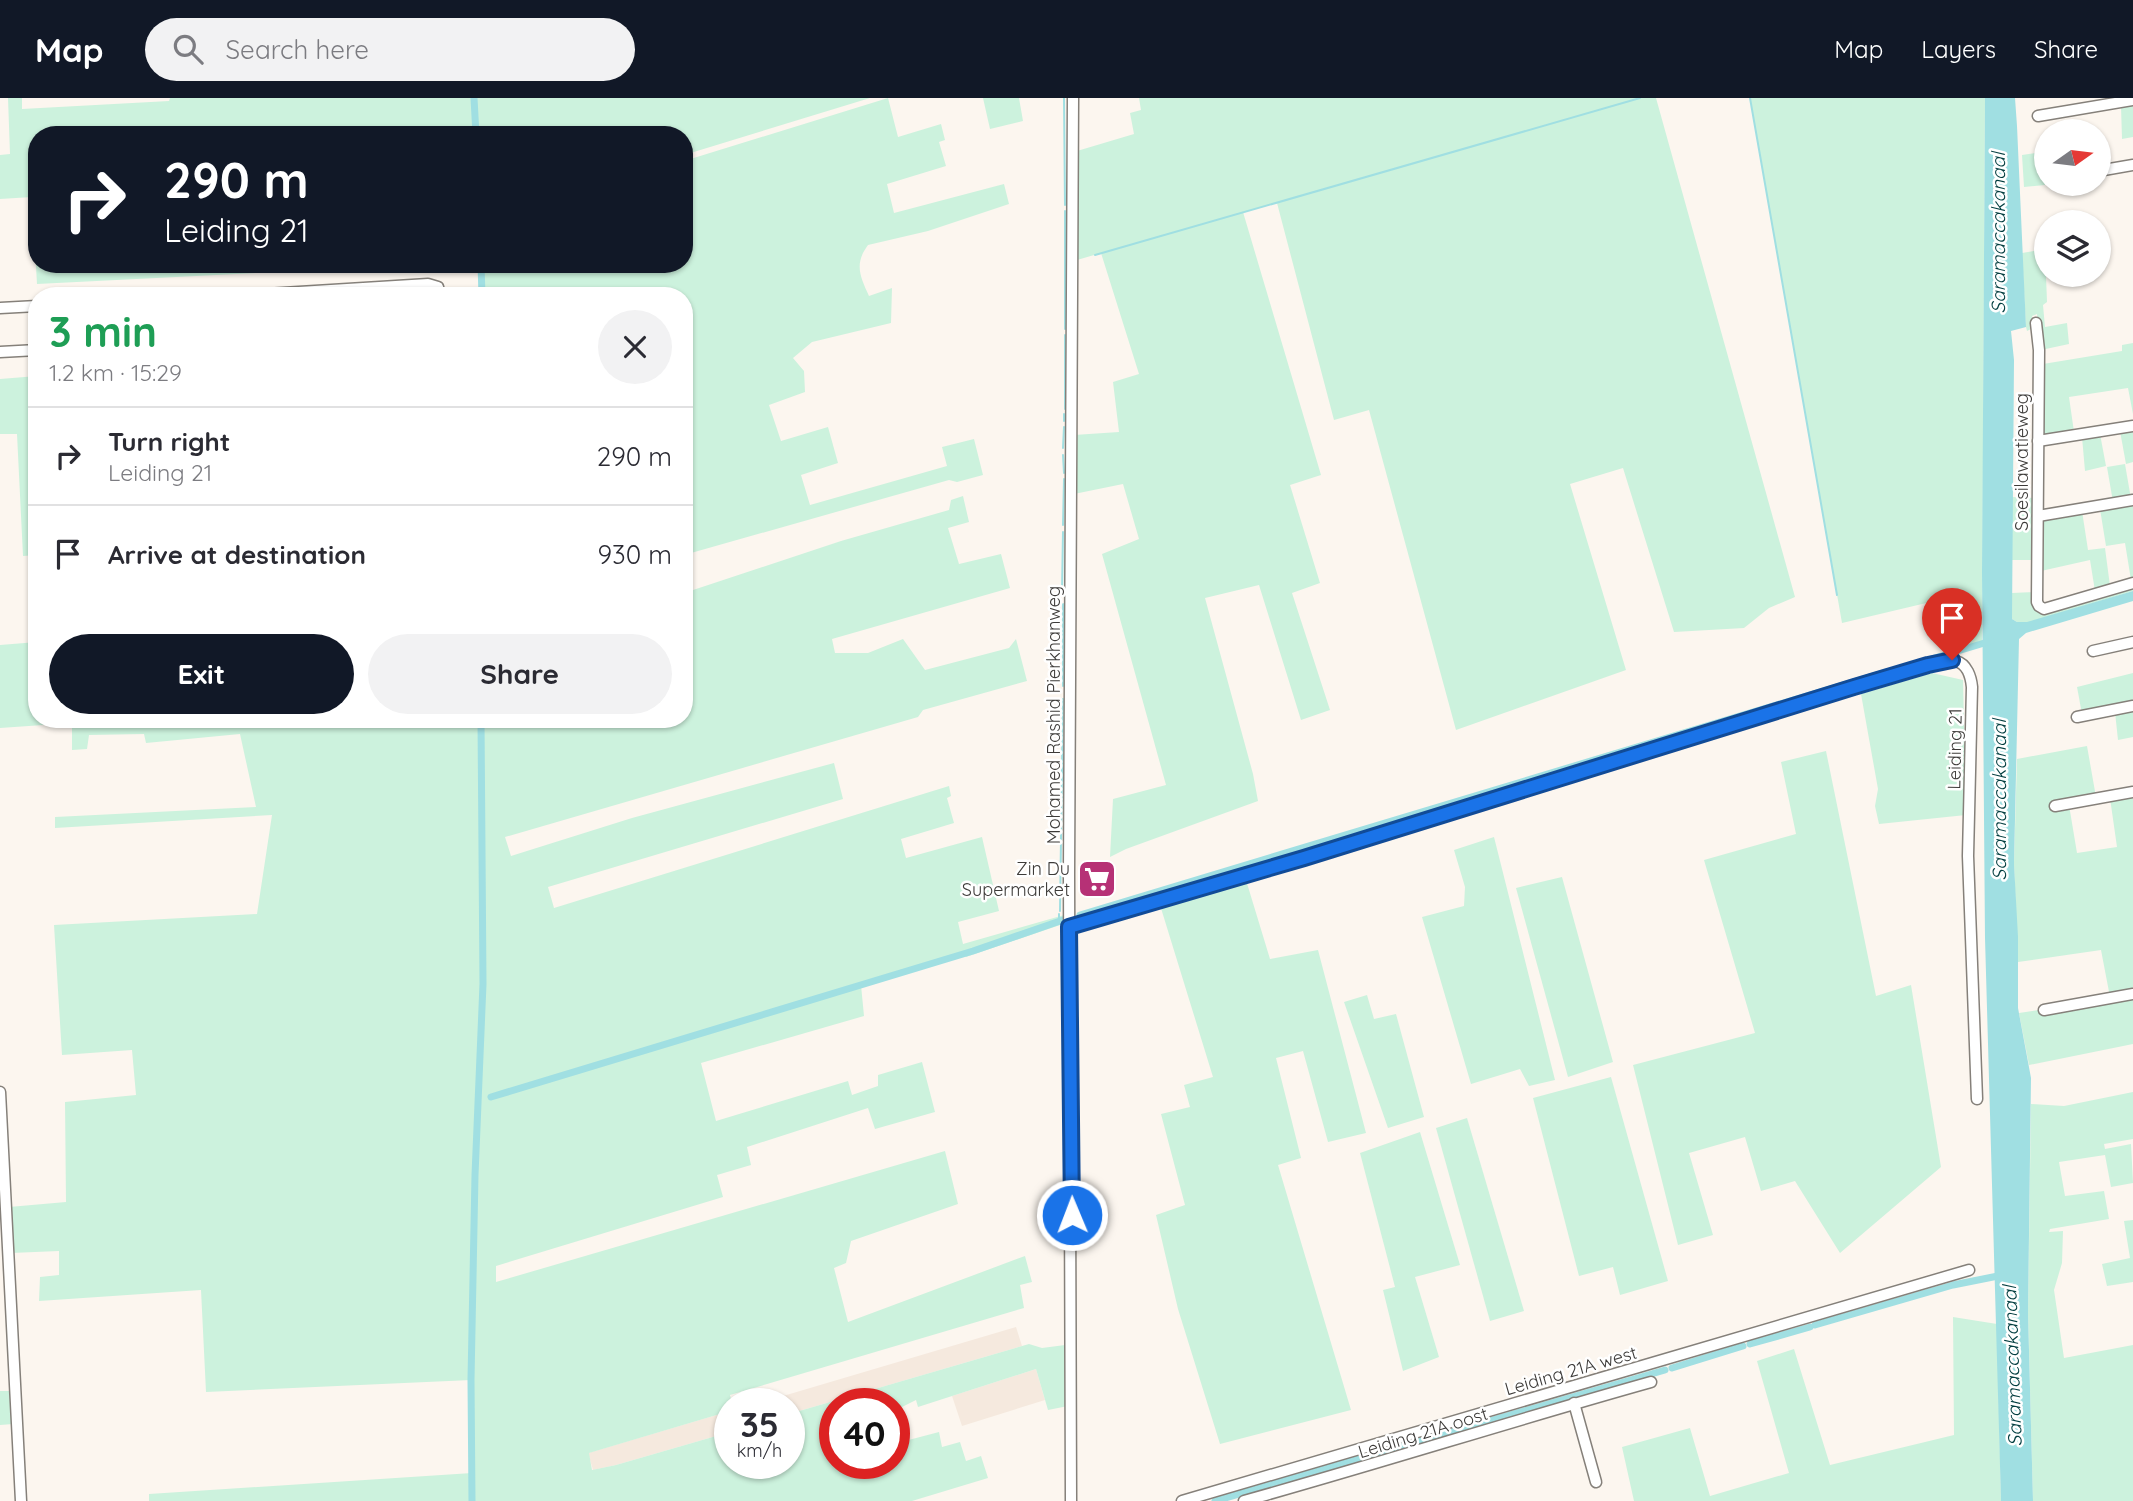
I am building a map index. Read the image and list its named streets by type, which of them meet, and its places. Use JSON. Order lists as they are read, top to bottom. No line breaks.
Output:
{"streets":{"street":["Soesilawatieweg","Mohamed Rashid Pierkhanweg","Leiding 21","Leiding 21A west","Leiding 21A oost"]},"crossings":[["Mohamed Rashid Pierkhanweg","Leiding 21"]],"water":["Saramaccakanaal"],"places":{"supermarket":["Zin Du Supermarket"]},"north":"right","page":{"header":"Map","search":"Search here","nav":["Map","Layers","Share"],"turn":["290 m","Leiding 21"],"heading":["3 min","1.2 km · 15:29"],"list":[{"name":"Turn right","note":"Leiding 21","value":"290 m"},{"name":"Arrive at destination","value":"930 m"}],"buttons":["Exit","Share"],"speed":"35 km/h","limit":"40"}}
